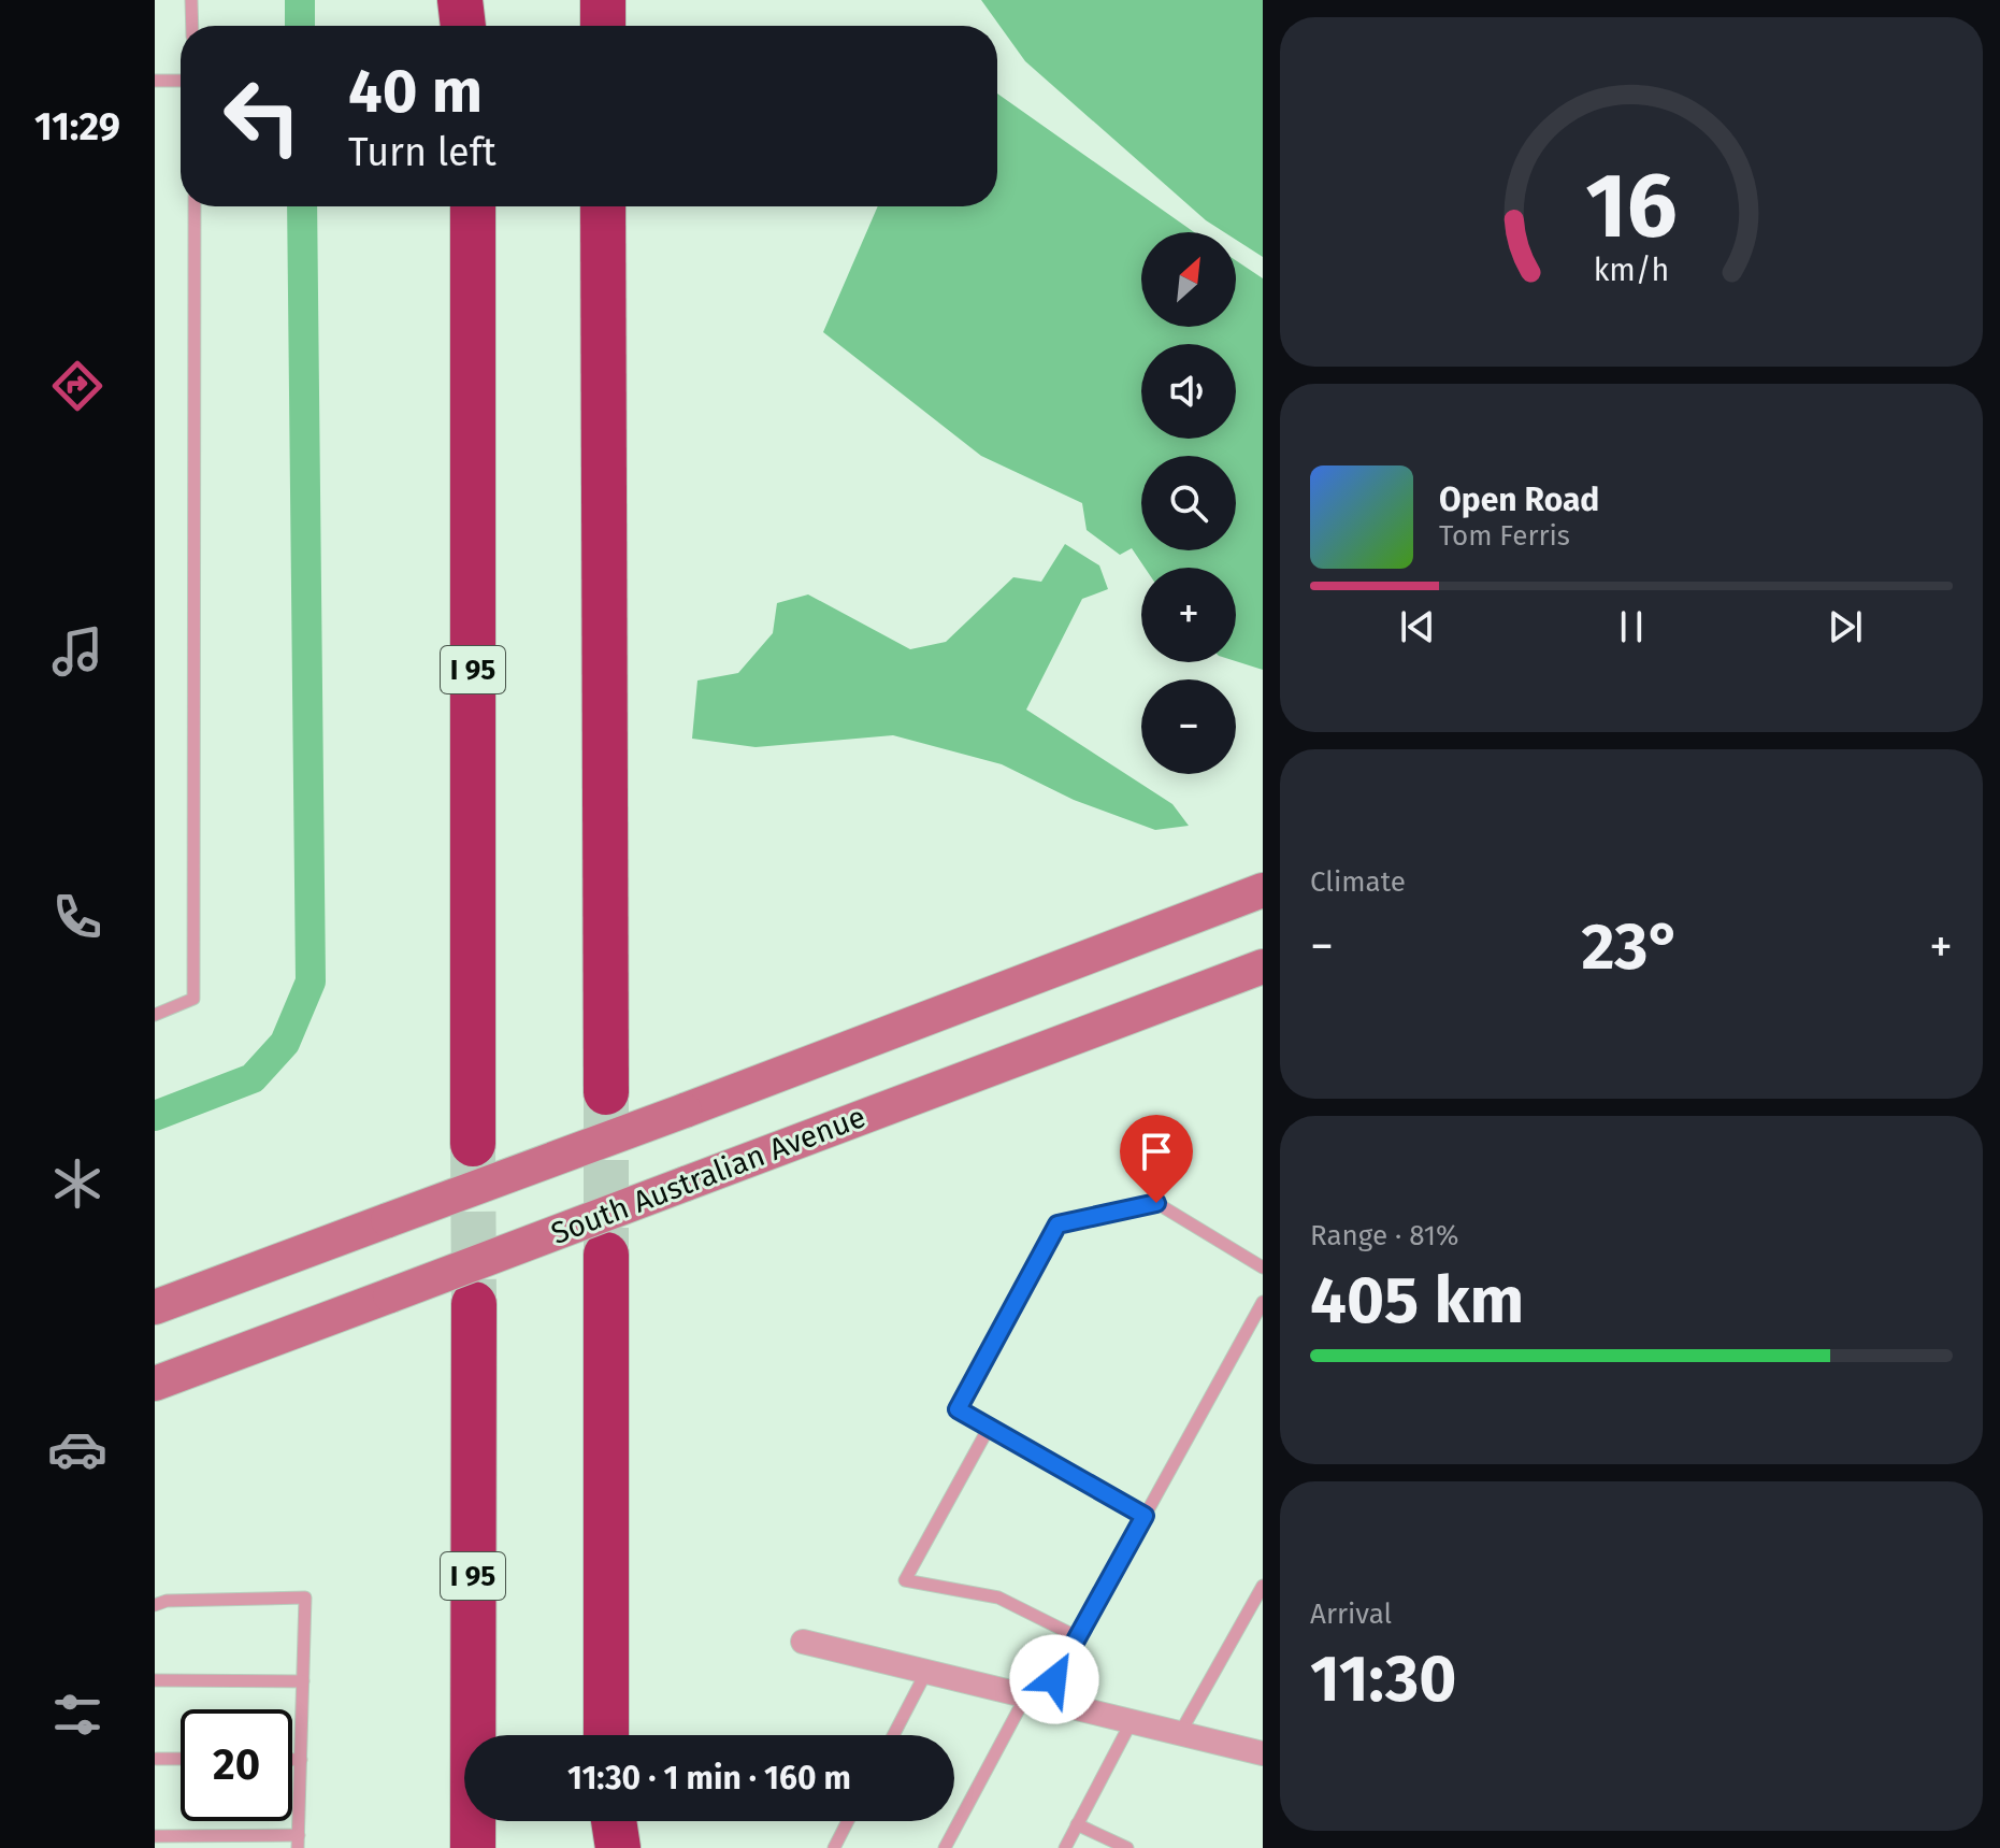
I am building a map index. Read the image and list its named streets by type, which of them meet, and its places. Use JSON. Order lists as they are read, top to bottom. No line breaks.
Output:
{"streets":{"highway":["I 95"],"main road":["South Australian Avenue"]},"north":"top right","page":{"tabs":"11:29","turn":["40 m","Turn left"],"map_buttons":["+","−"],"song":["Open Road","Tom Ferris"],"tile":["Climate",["Range · 81%","405 km"],["Arrival","11:30"]],"heat":["−","23°","+"],"limit":"20","trip":"11:30 · 1 min · 160 m","gauge":["16","km/h"]}}
